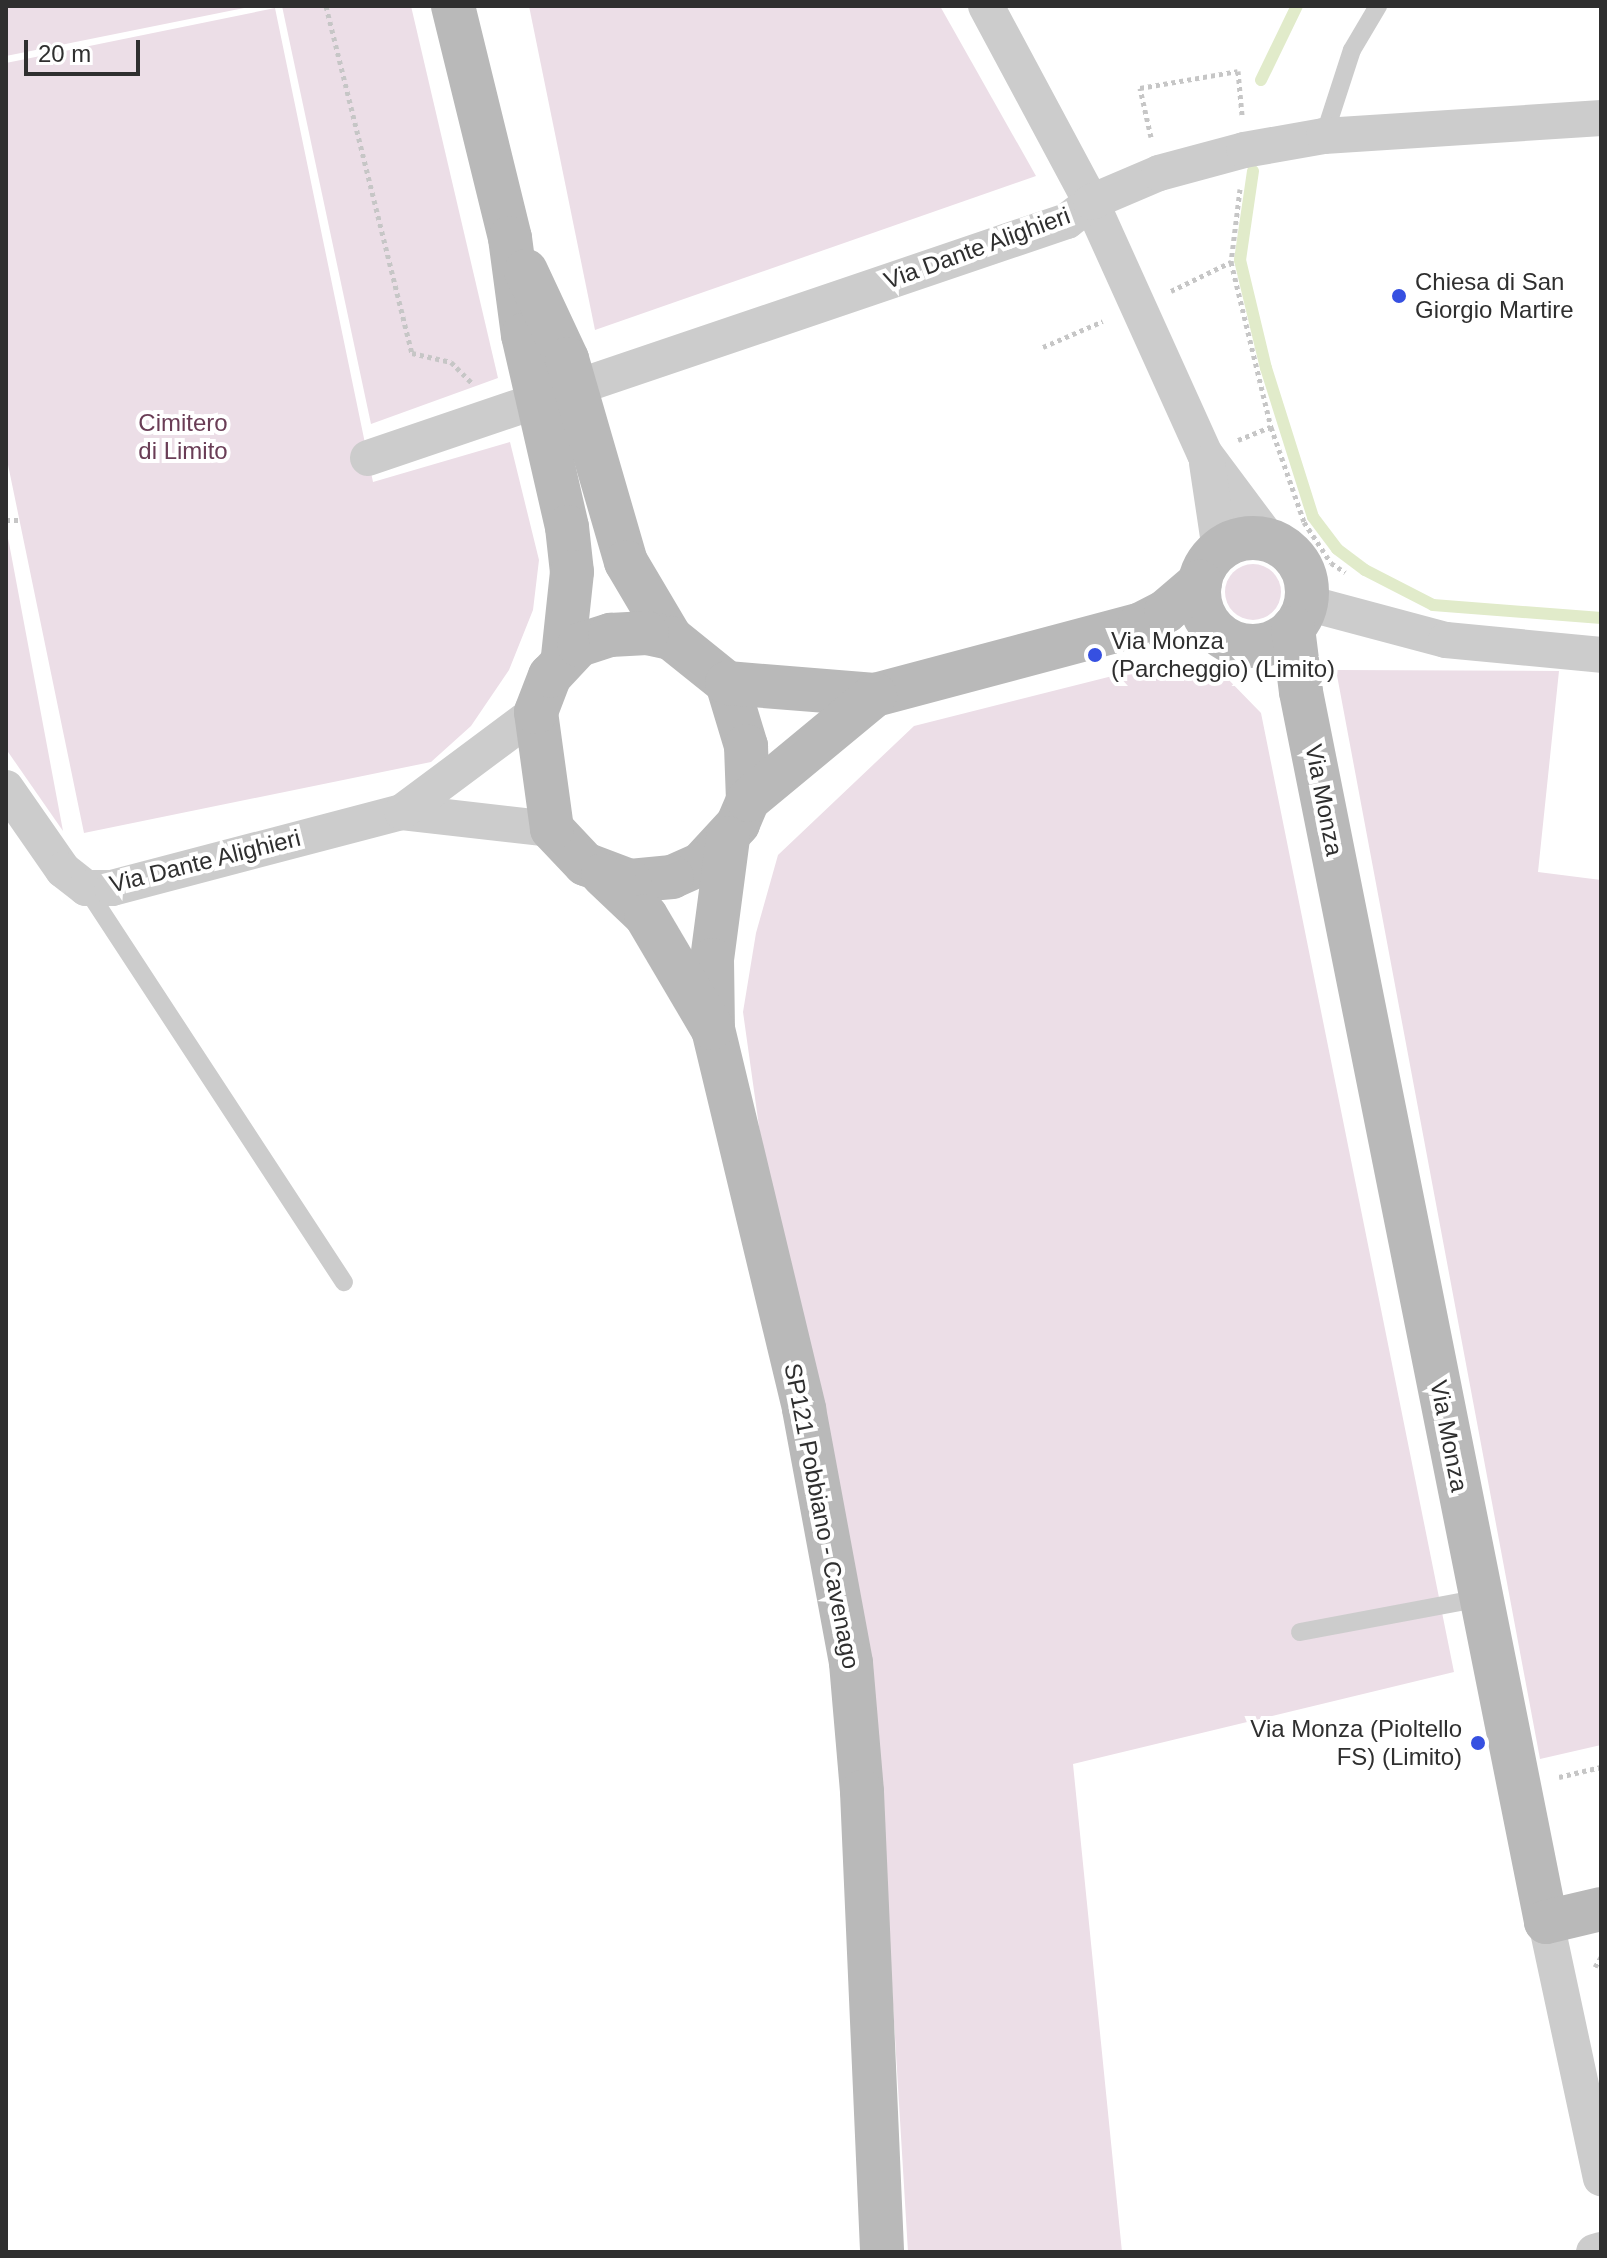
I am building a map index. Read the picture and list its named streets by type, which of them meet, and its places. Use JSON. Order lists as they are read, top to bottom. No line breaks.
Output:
{"streets":{"main road":["Via Monza","SP121 Pobbiano - Cavenago"],"street":["Via Dante Alighieri"]},"crossings":[["Via Dante Alighieri","SP121 Pobbiano - Cavenago"]],"parks":["Cimitero di Limito"],"places":["Chiesa di San Giorgio Martire","Via Monza (Parcheggio) (Limito)","Via Monza (Pioltello FS) (Limito)"],"scale_bar":"20 m"}
